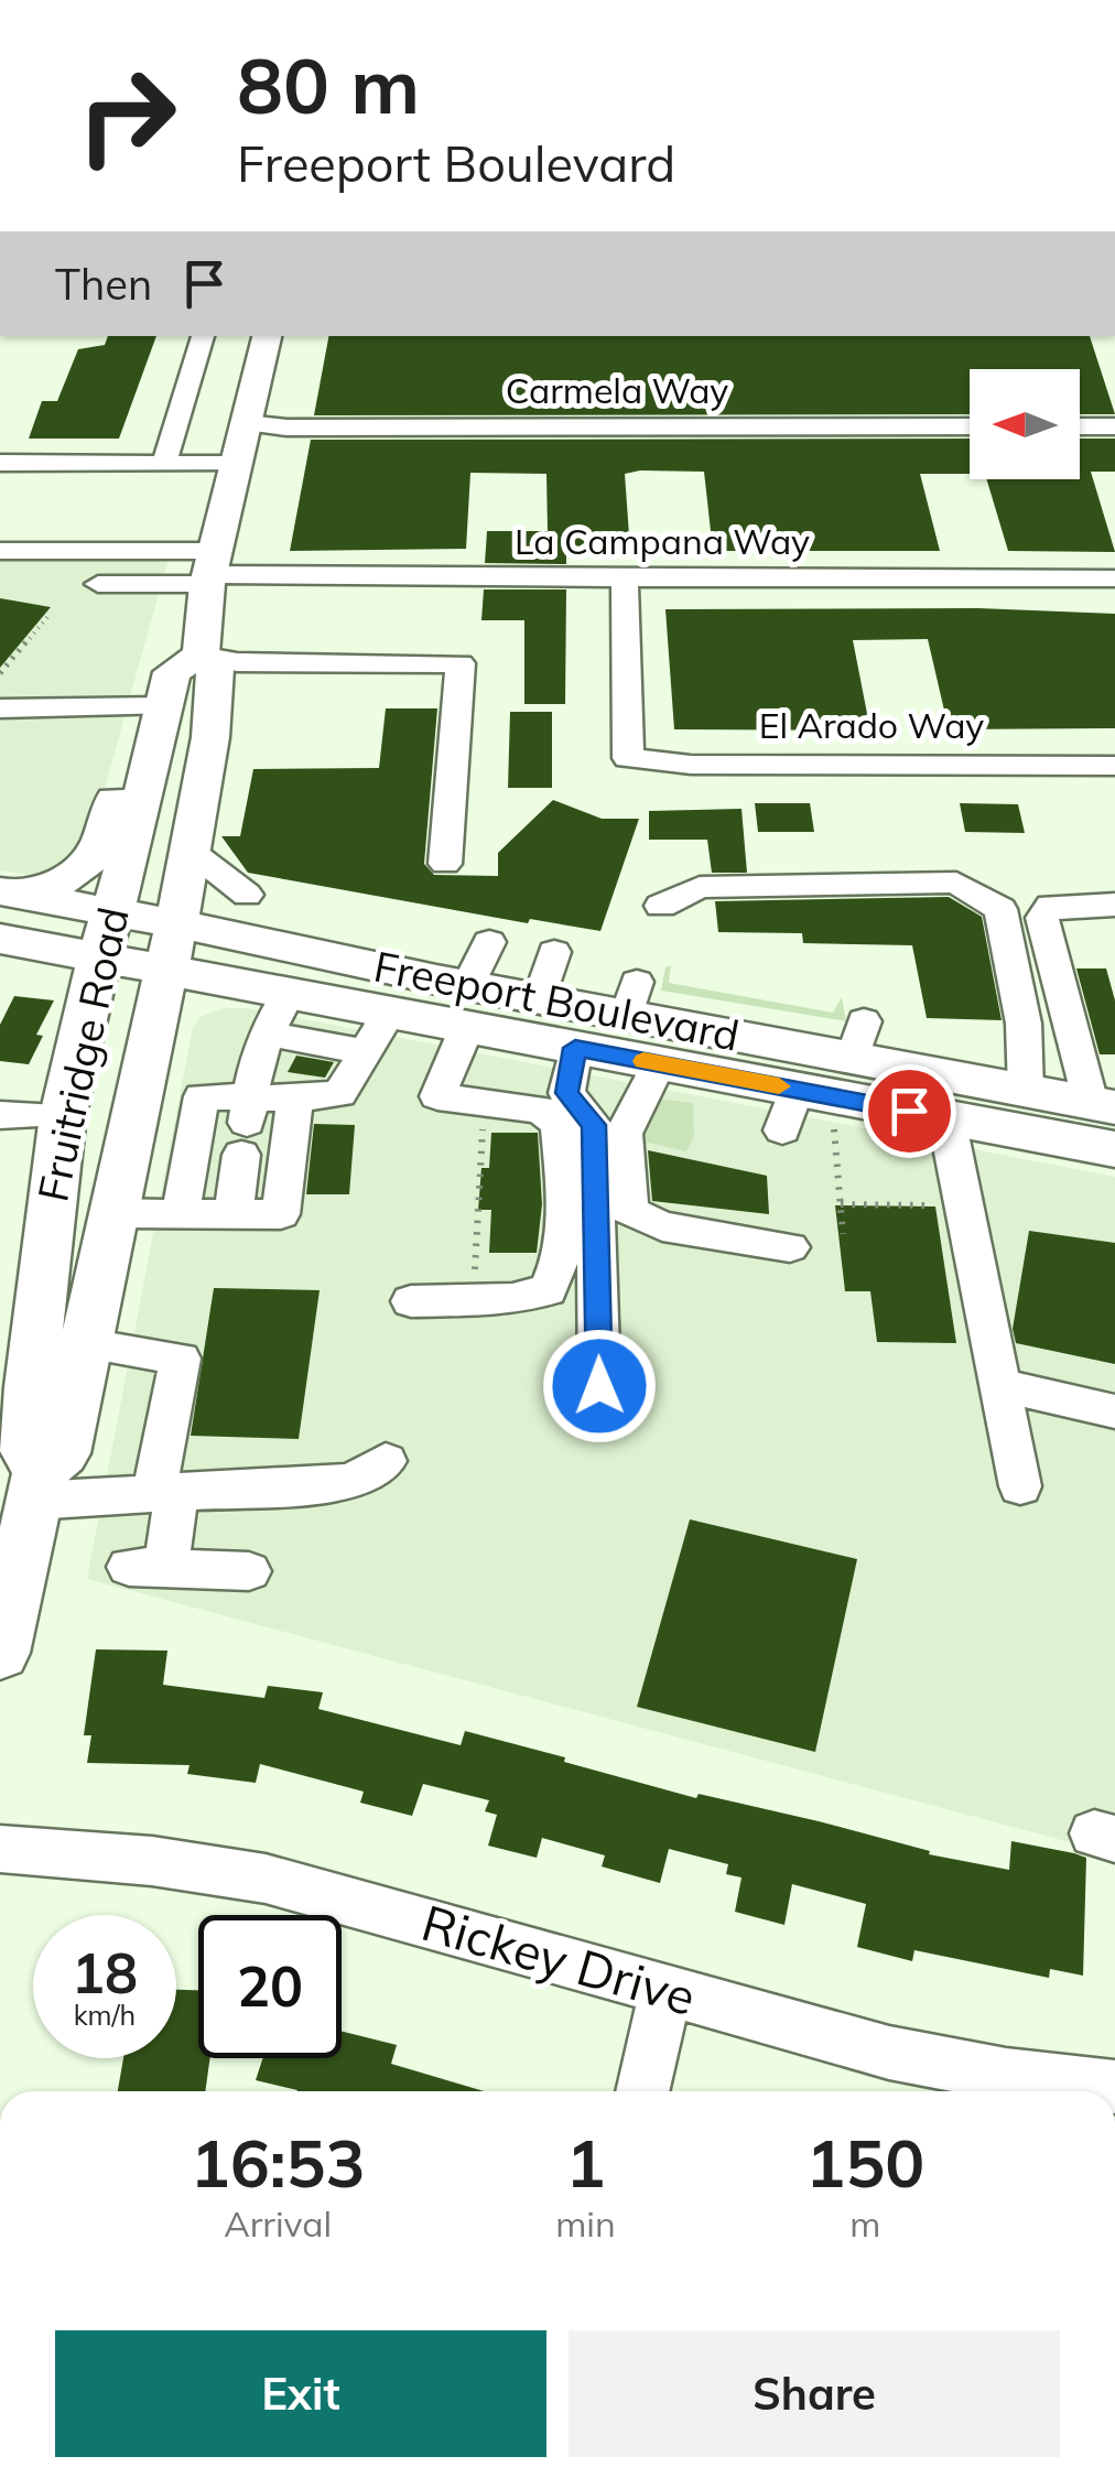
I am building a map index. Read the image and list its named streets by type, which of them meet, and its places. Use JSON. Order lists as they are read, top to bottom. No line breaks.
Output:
{"streets":{"main road":["Freeport Boulevard","Fruitridge Road"],"street":["Carmela Way","La Campana Way","El Arado Way","Rickey Drive"]},"crossings":[["Carmela Way","Fruitridge Road"],["La Campana Way","El Arado Way"],["La Campana Way","Fruitridge Road"],["Freeport Boulevard","Fruitridge Road"]],"north":"left","page":{"turn":["80 m","Freeport Boulevard"],"then":"Then","speed":"18 km/h","limit":"20","eta":["16:53","Arrival","1","min","150","m"],"buttons":["Exit","Share"]}}
